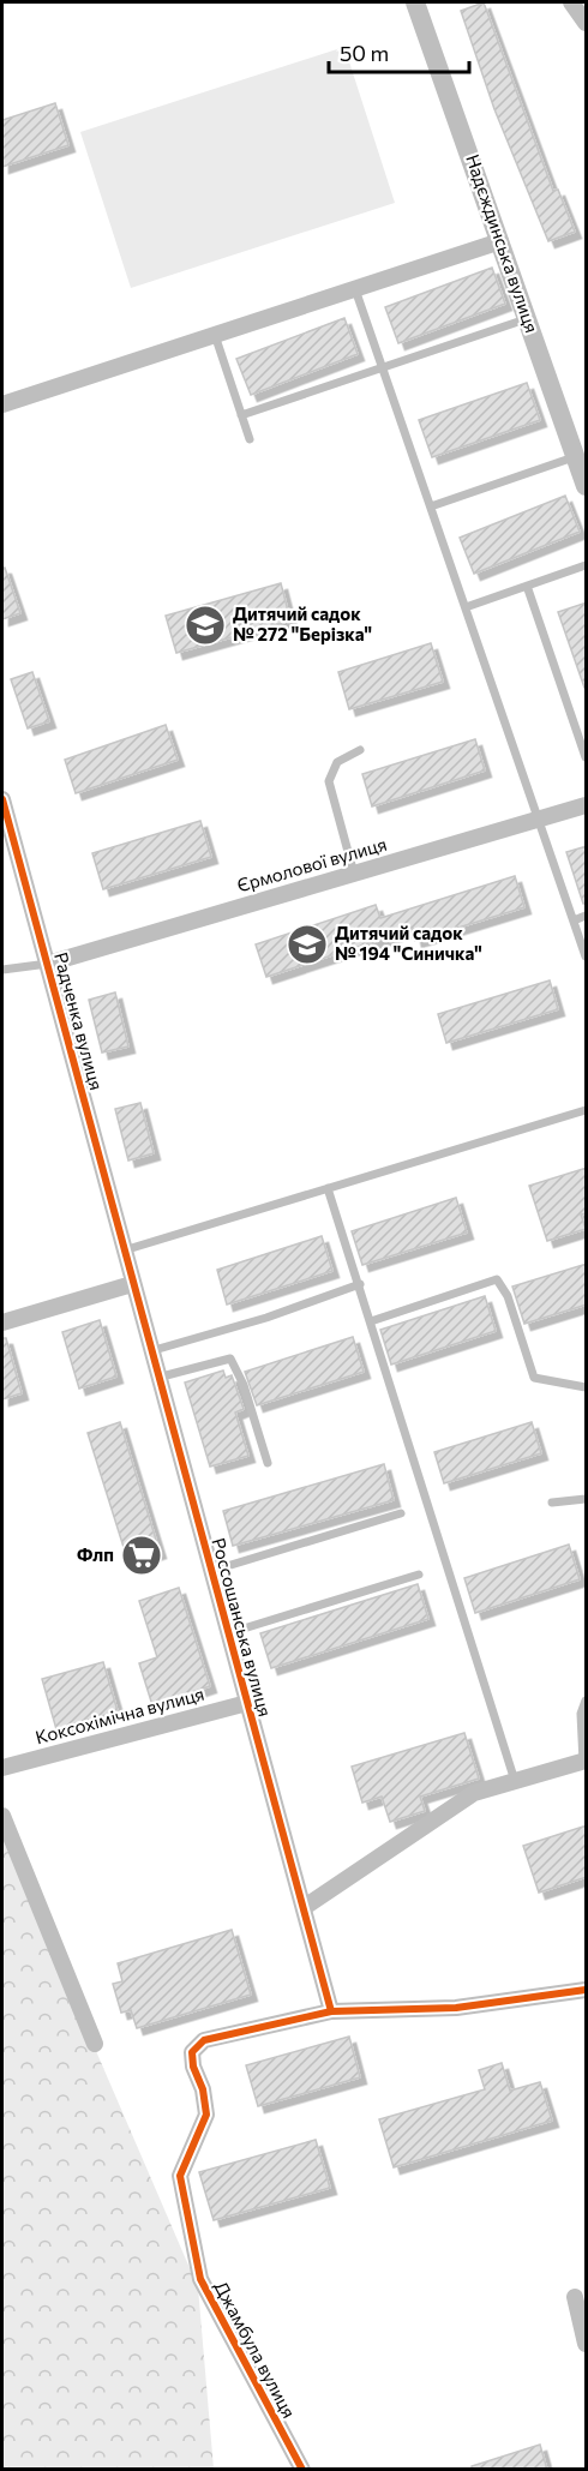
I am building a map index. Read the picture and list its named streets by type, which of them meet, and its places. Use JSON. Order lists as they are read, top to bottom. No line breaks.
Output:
{"streets":{"street":["Надєждинська вулиця","Єрмолової вулиця","Радченка вулиця","Россошанська вулиця","Коксохімічна вулиця","Джамбула вулиця"]},"crossings":[["Єрмолової вулиця","Радченка вулиця"],["Радченка вулиця","Россошанська вулиця"],["Россошанська вулиця","Коксохімічна вулиця"],["Россошанська вулиця","Джамбула вулиця"]],"places":{"school or university":["Дитячий садок № 272 \"Берізка\"","Дитячий садок № 194 \"Синичка\""],"supermarket":["Флп"]},"scale_bar":"50 m"}
